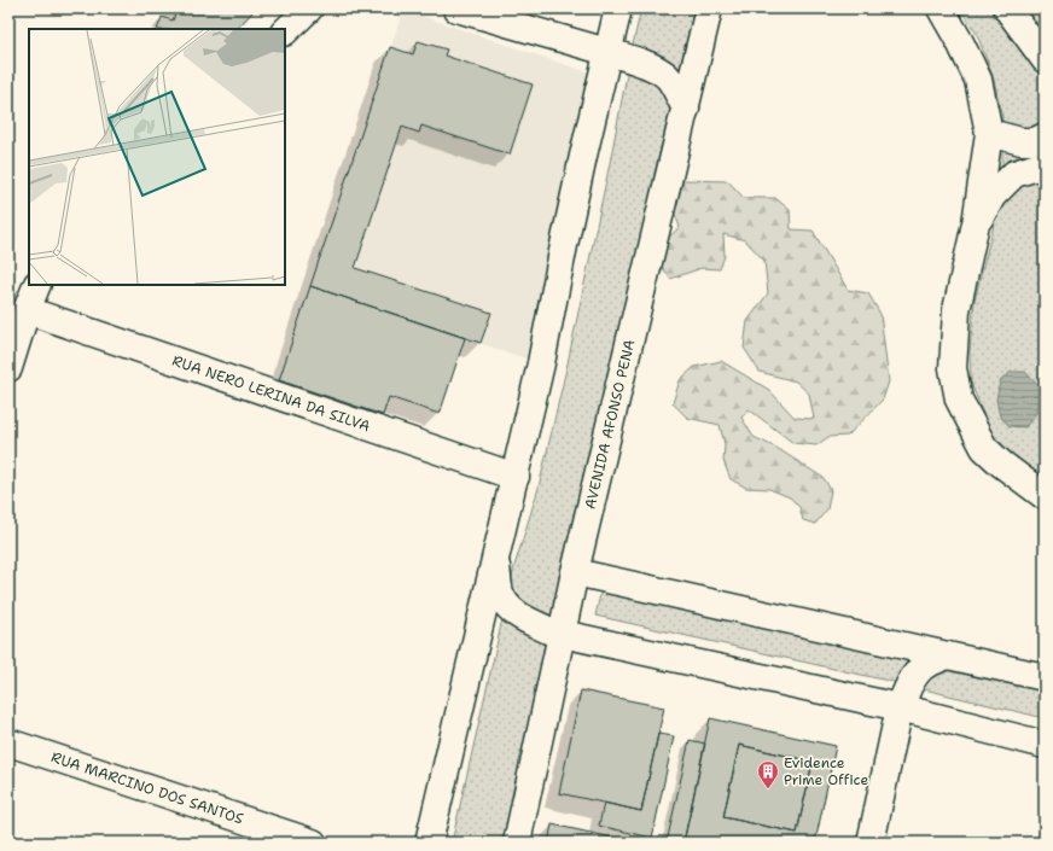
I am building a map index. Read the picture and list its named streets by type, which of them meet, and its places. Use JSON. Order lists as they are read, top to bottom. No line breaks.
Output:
{"streets":{"main road":["RUA NERO LERINA DA SILVA","AVENIDA AFONSO PENA","RUA MARCINO DOS SANTOS"]},"places":{"building":["Evidence Prime Office"]}}
